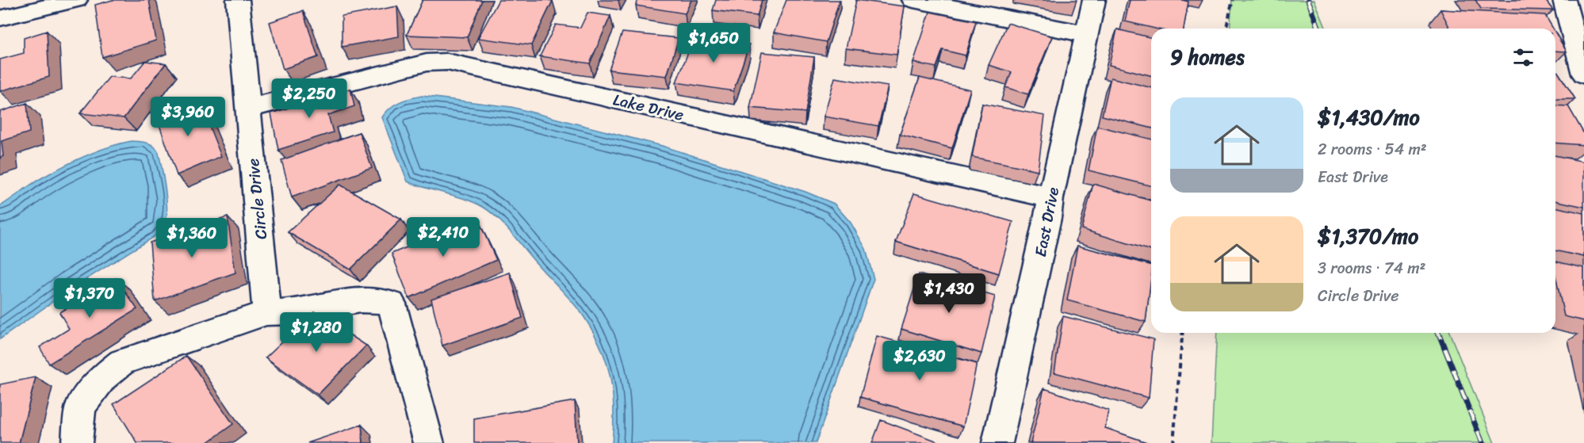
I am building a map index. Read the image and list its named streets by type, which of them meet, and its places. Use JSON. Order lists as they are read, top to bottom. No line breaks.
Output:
{"streets":{"street":["Lake Drive","Circle Drive","East Drive"]},"crossings":[["Lake Drive","Circle Drive"],["Lake Drive","East Drive"]],"page":{"price":["$1,650","$2,250","$3,960","$2,410","$1,360","$1,430","$1,370","$1,280","$2,630"],"heading":"9 homes","list":[{"name":"$1,430/mo","note":"2 rooms · 54 m² · East Drive"},{"name":"$1,370/mo","note":"3 rooms · 74 m² · Circle Drive"}]}}
